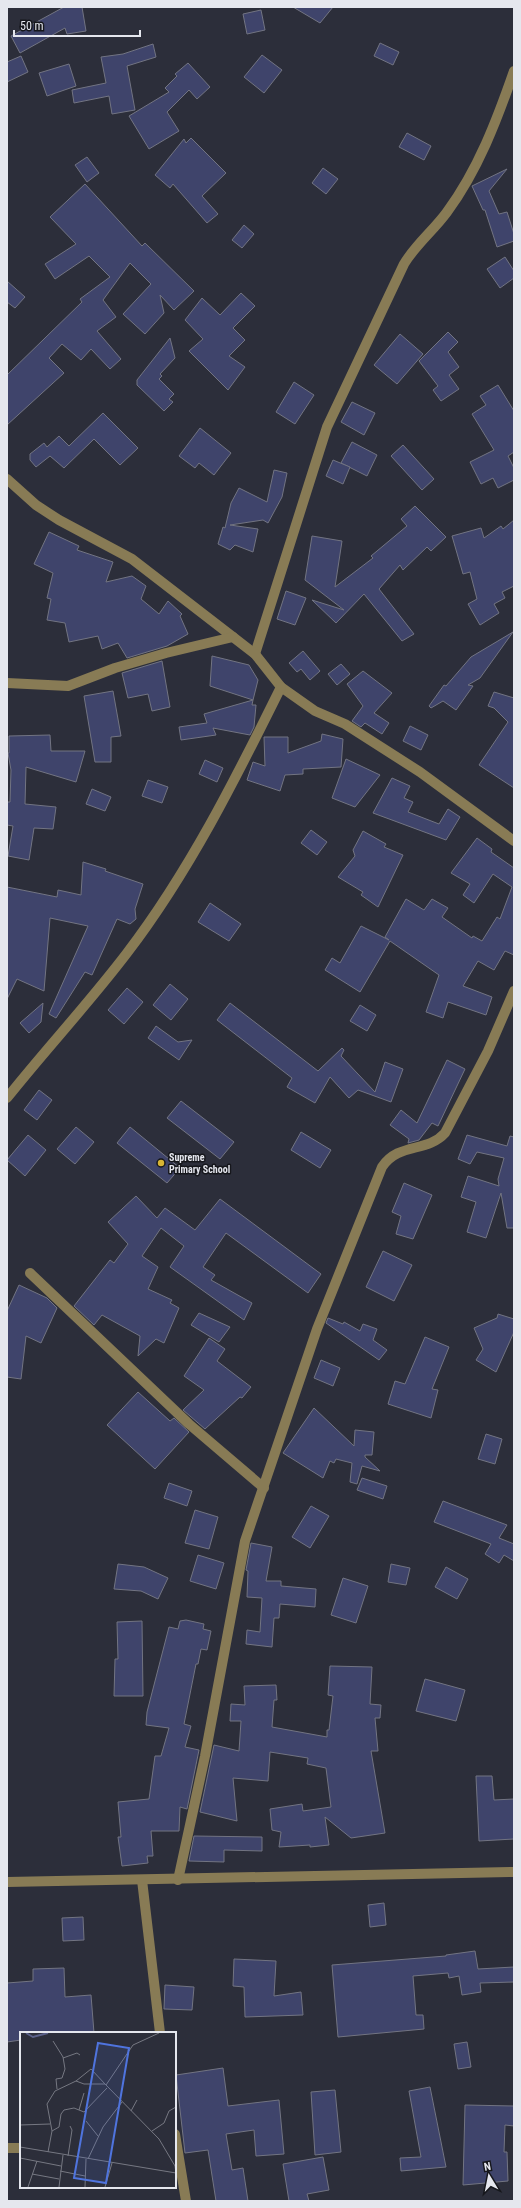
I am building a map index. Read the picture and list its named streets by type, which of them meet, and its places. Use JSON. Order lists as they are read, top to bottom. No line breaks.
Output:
{"places":["Supreme Primary School"],"scale_bar":"50 m","north":"top"}
